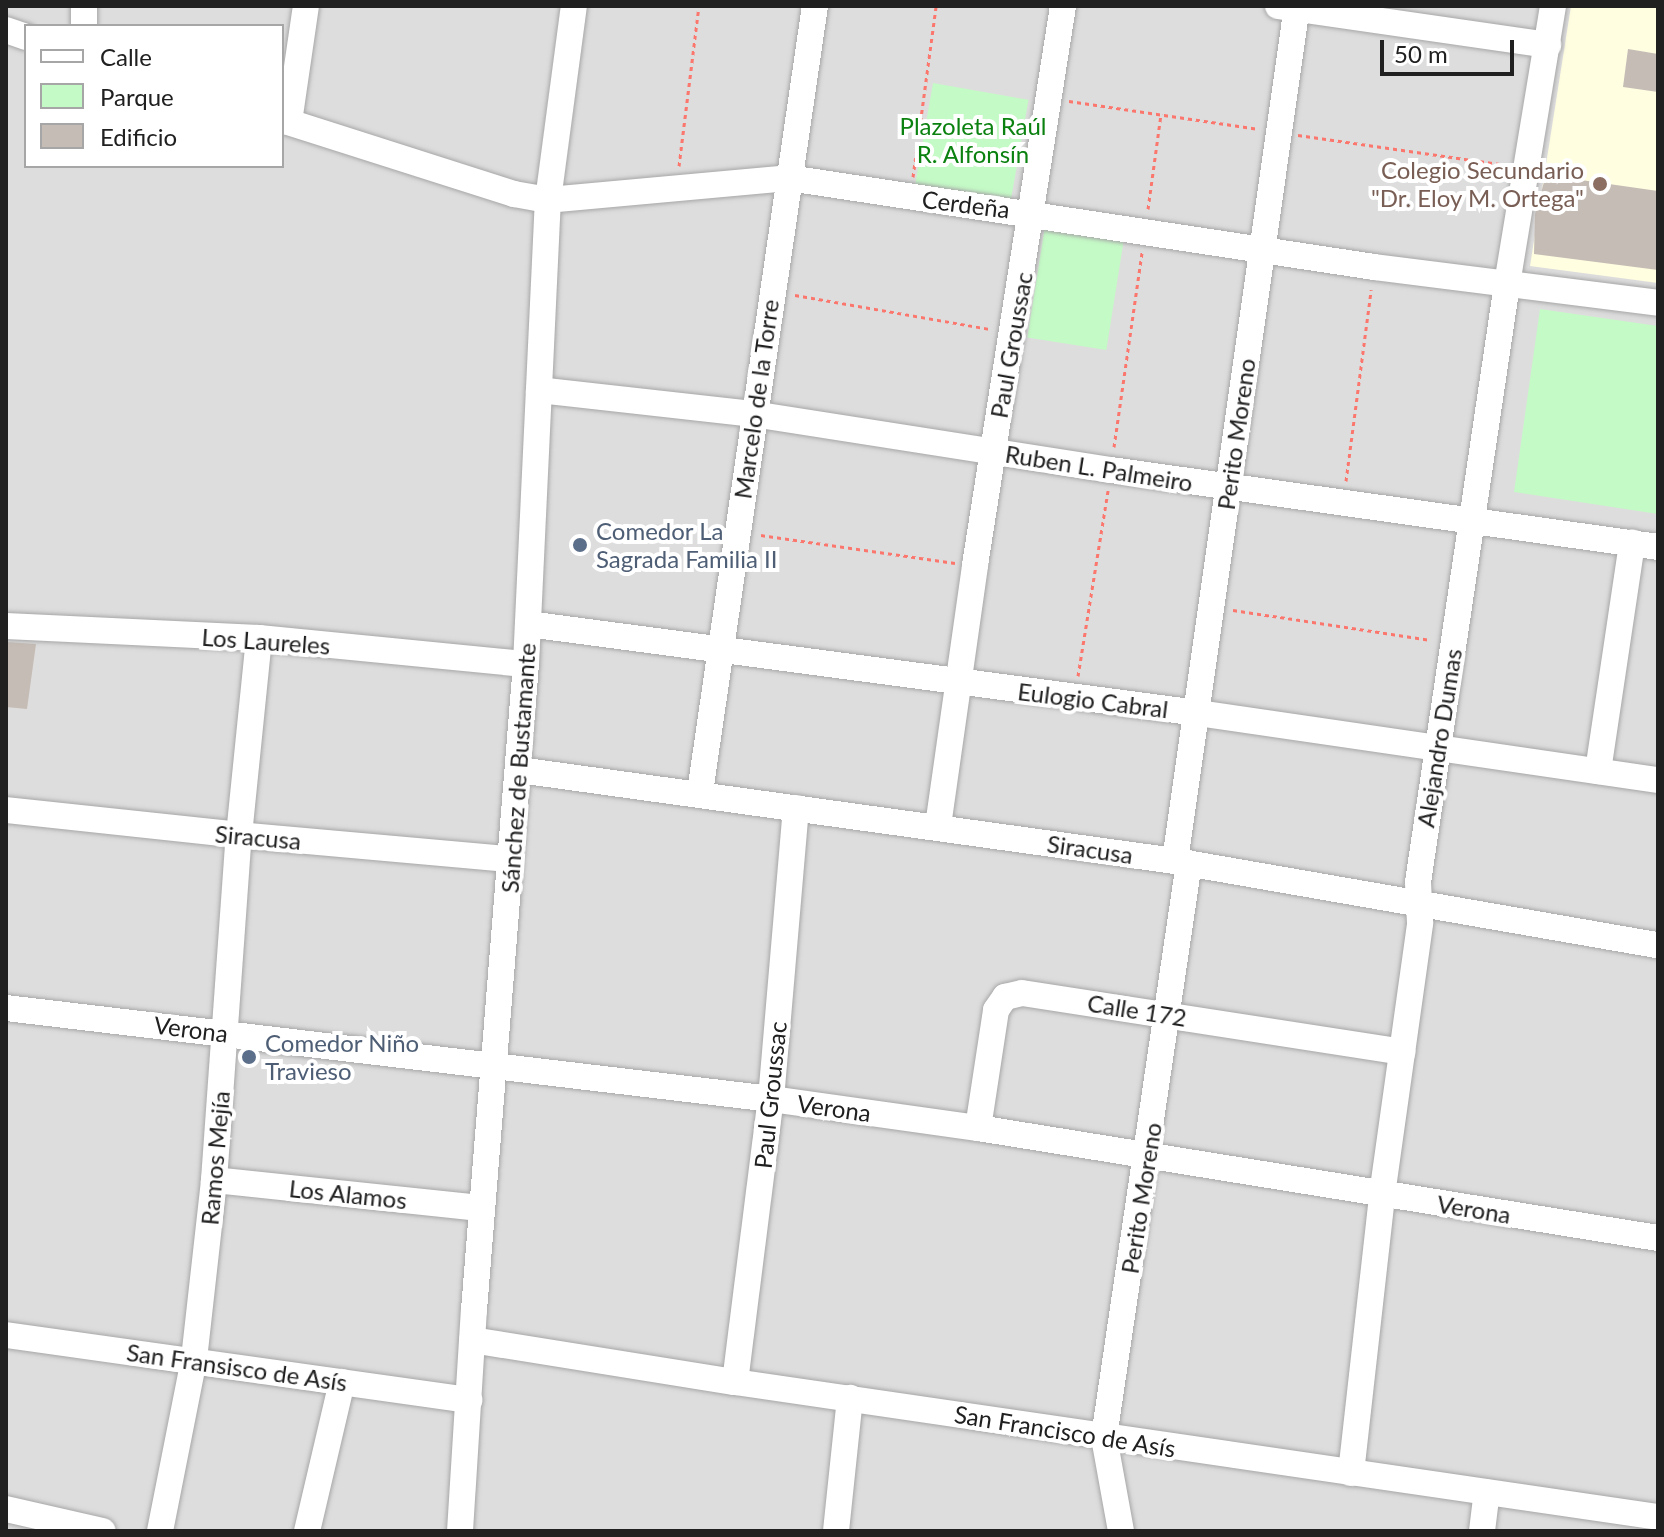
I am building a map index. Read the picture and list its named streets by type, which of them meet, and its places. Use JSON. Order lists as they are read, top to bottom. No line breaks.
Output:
{"streets":{"street":["Cerdeña","Paul Groussac","Marcelo de la Torre","Perito Moreno","Ruben L. Palmeiro","Los Laureles","Eulogio Cabral","Alejandro Dumas","Sánchez de Bustamante","Siracusa","Calle 172","Verona","Ramos Mejía","Los Alamos","San Fransisco de Asís","San Francisco de Asís"]},"crossings":[["Cerdeña","Paul Groussac"],["Cerdeña","Marcelo de la Torre"],["Cerdeña","Perito Moreno"],["Cerdeña","Alejandro Dumas"],["Cerdeña","Sánchez de Bustamante"],["Paul Groussac","Ruben L. Palmeiro"],["Paul Groussac","Eulogio Cabral"],["Paul Groussac","Siracusa"],["Paul Groussac","Verona"],["Paul Groussac","San Francisco de Asís"],["Marcelo de la Torre","Ruben L. Palmeiro"],["Marcelo de la Torre","Eulogio Cabral"],["Marcelo de la Torre","Siracusa"],["Perito Moreno","Ruben L. Palmeiro"],["Perito Moreno","Eulogio Cabral"],["Perito Moreno","Siracusa"],["Perito Moreno","Calle 172"],["Perito Moreno","Verona"],["Perito Moreno","San Francisco de Asís"],["Ruben L. Palmeiro","Alejandro Dumas"],["Ruben L. Palmeiro","Sánchez de Bustamante"],["Los Laureles","Sánchez de Bustamante"],["Los Laureles","Ramos Mejía"],["Eulogio Cabral","Alejandro Dumas"],["Eulogio Cabral","Sánchez de Bustamante"],["Alejandro Dumas","Siracusa"],["Alejandro Dumas","Calle 172"],["Alejandro Dumas","Verona"],["Alejandro Dumas","San Francisco de Asís"],["Sánchez de Bustamante","Siracusa"],["Sánchez de Bustamante","Verona"],["Sánchez de Bustamante","Los Alamos"],["Sánchez de Bustamante","San Fransisco de Asís"],["Sánchez de Bustamante","San Francisco de Asís"],["Siracusa","Ramos Mejía"],["Calle 172","Verona"],["Verona","Ramos Mejía"],["Ramos Mejía","Los Alamos"],["Ramos Mejía","San Fransisco de Asís"]],"parks":["Plazoleta Raúl R. Alfonsín"],"places":["Colegio Secundario \"Dr. Eloy M. Ortega\"","Comedor La Sagrada Familia II","Comedor Niño Travieso"],"legend":["Calle","Parque","Edificio"],"scale_bar":"50 m"}
